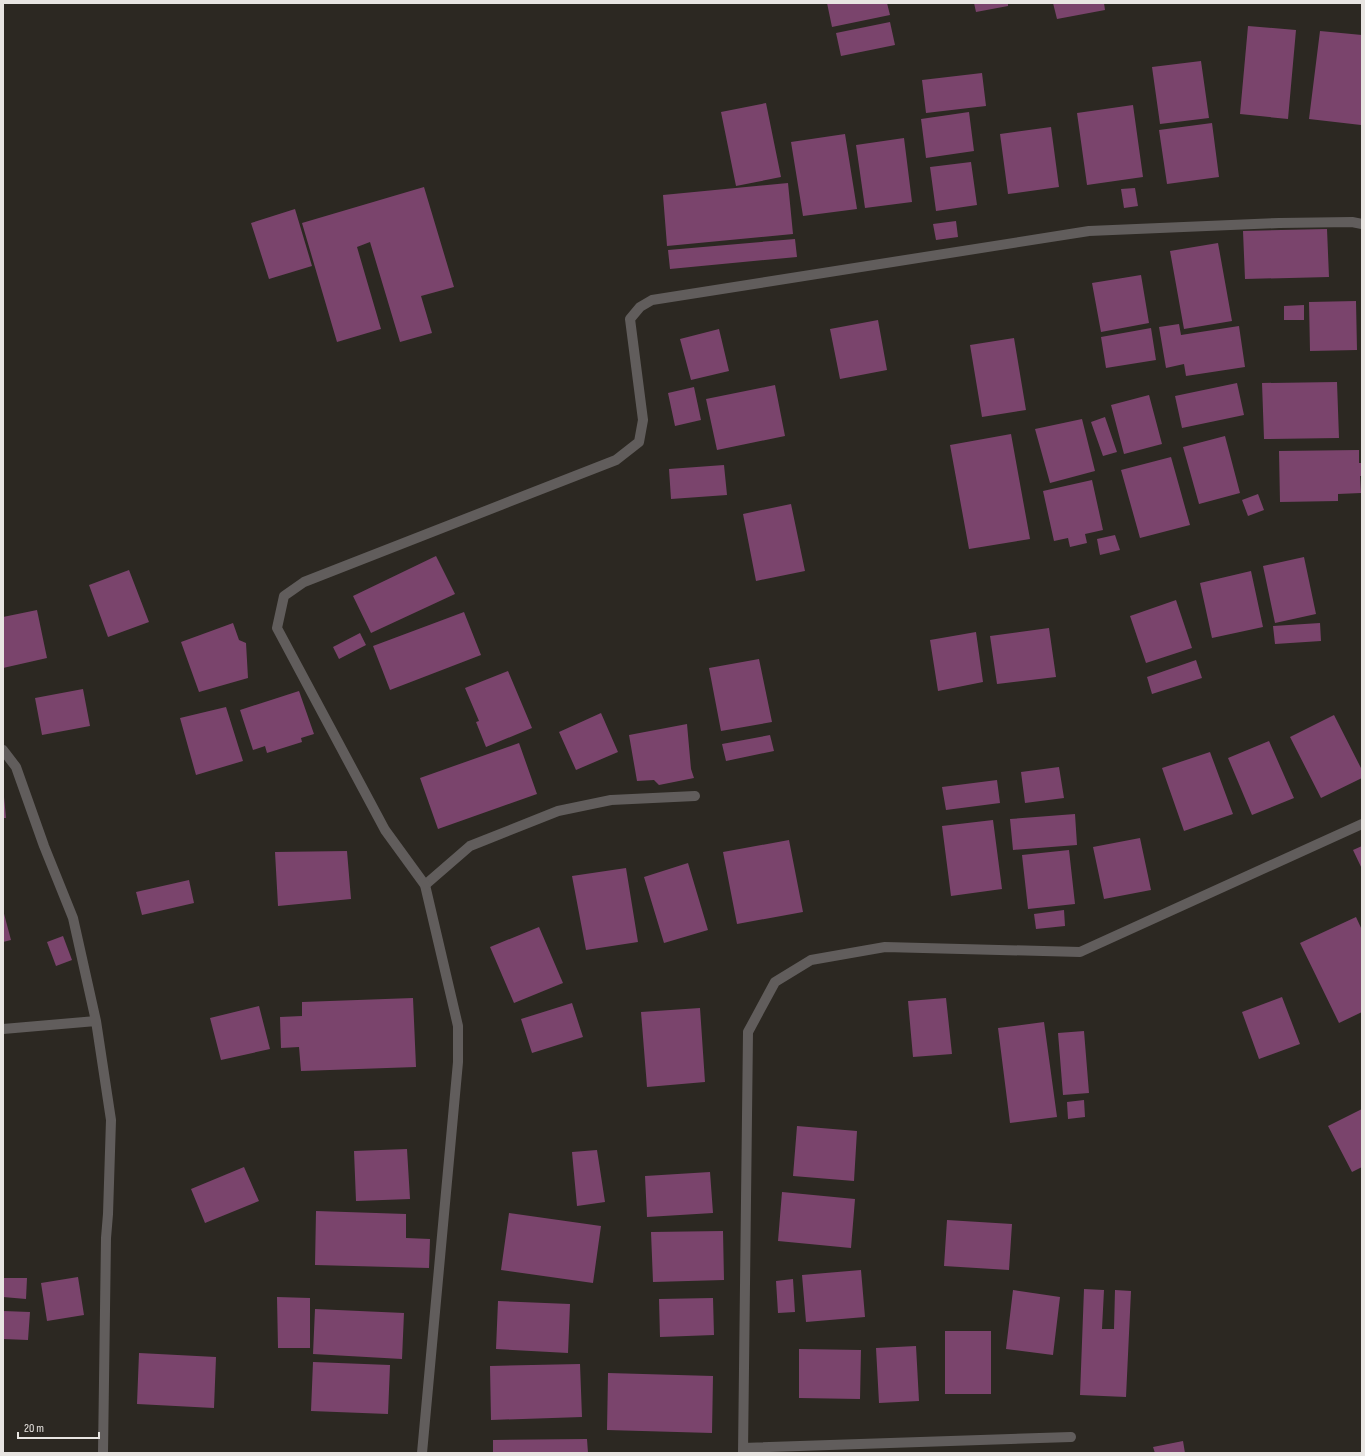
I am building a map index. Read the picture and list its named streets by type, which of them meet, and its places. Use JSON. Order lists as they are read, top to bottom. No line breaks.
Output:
{"scale_bar":"20 m"}
